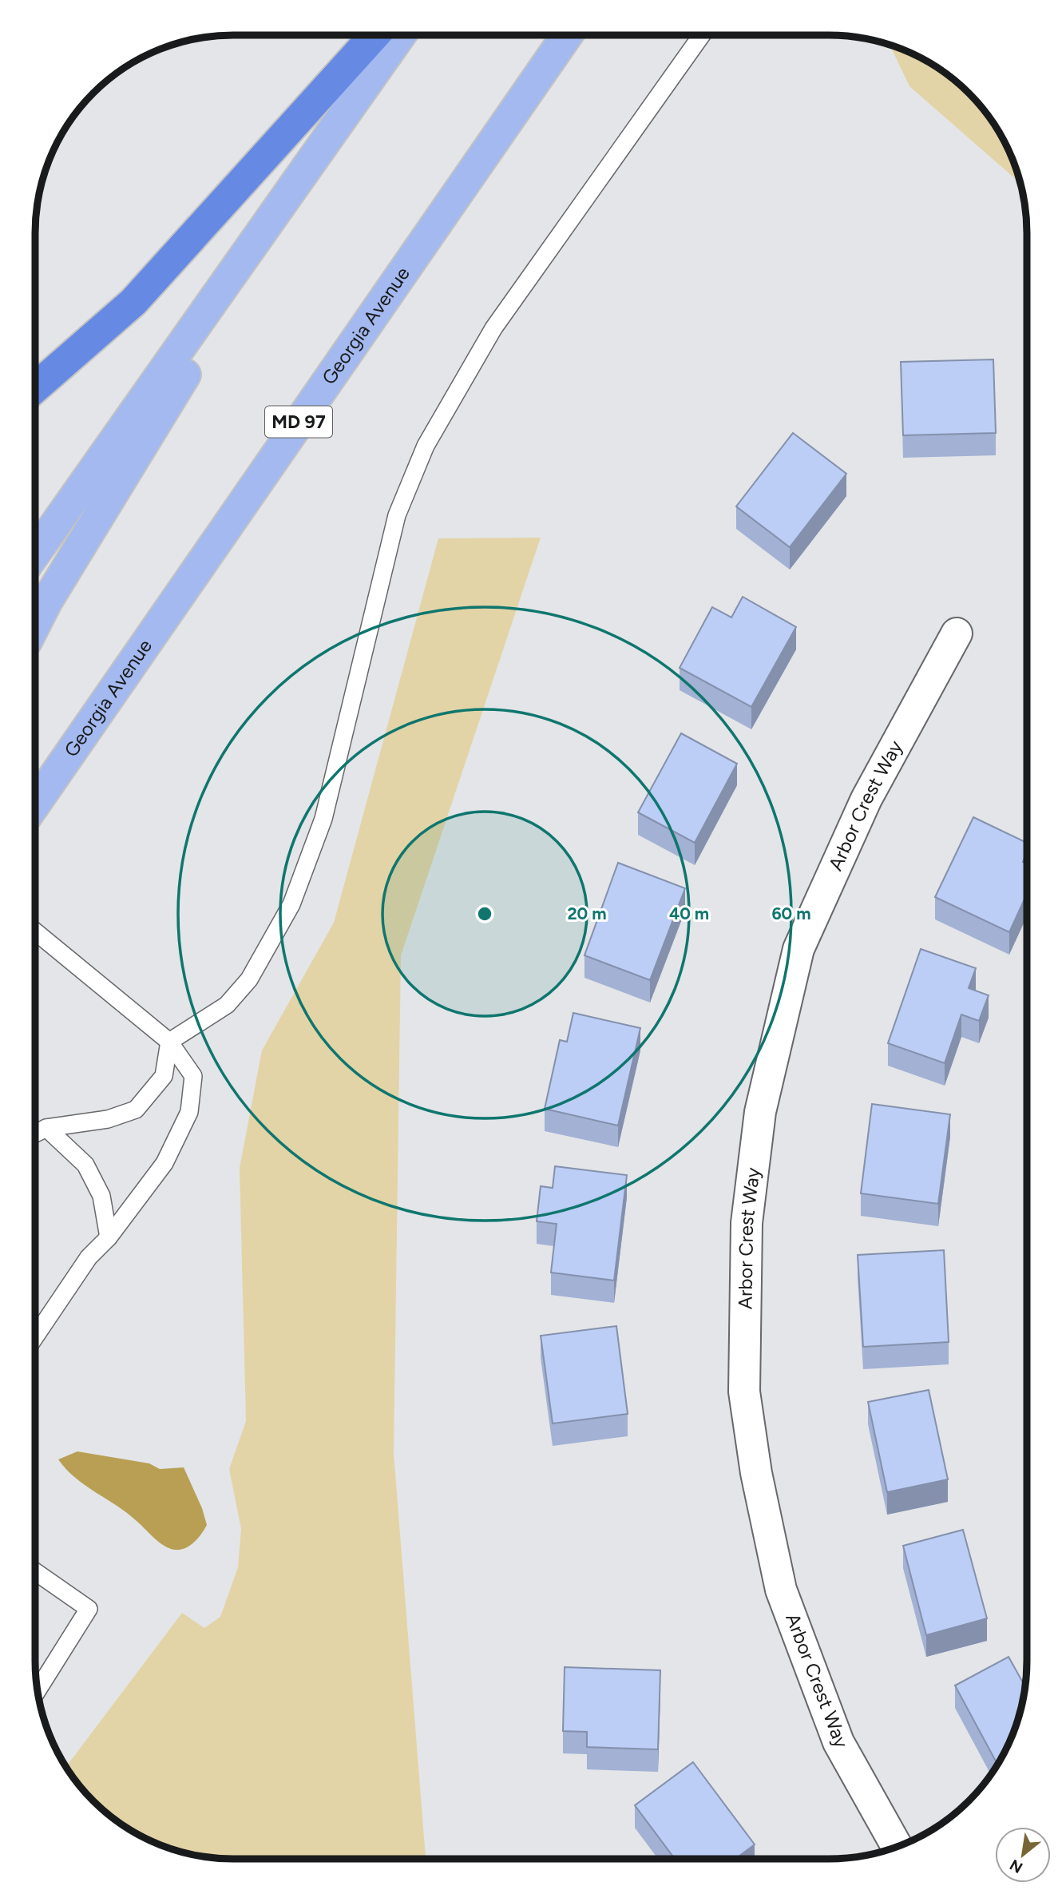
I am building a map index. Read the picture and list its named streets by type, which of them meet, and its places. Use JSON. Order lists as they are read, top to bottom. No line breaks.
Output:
{"streets":{"main road":["Georgia Avenue","MD 97"],"street":["Arbor Crest Way"]},"north":"bottom left","rings":["20 m","40 m","60 m"]}
